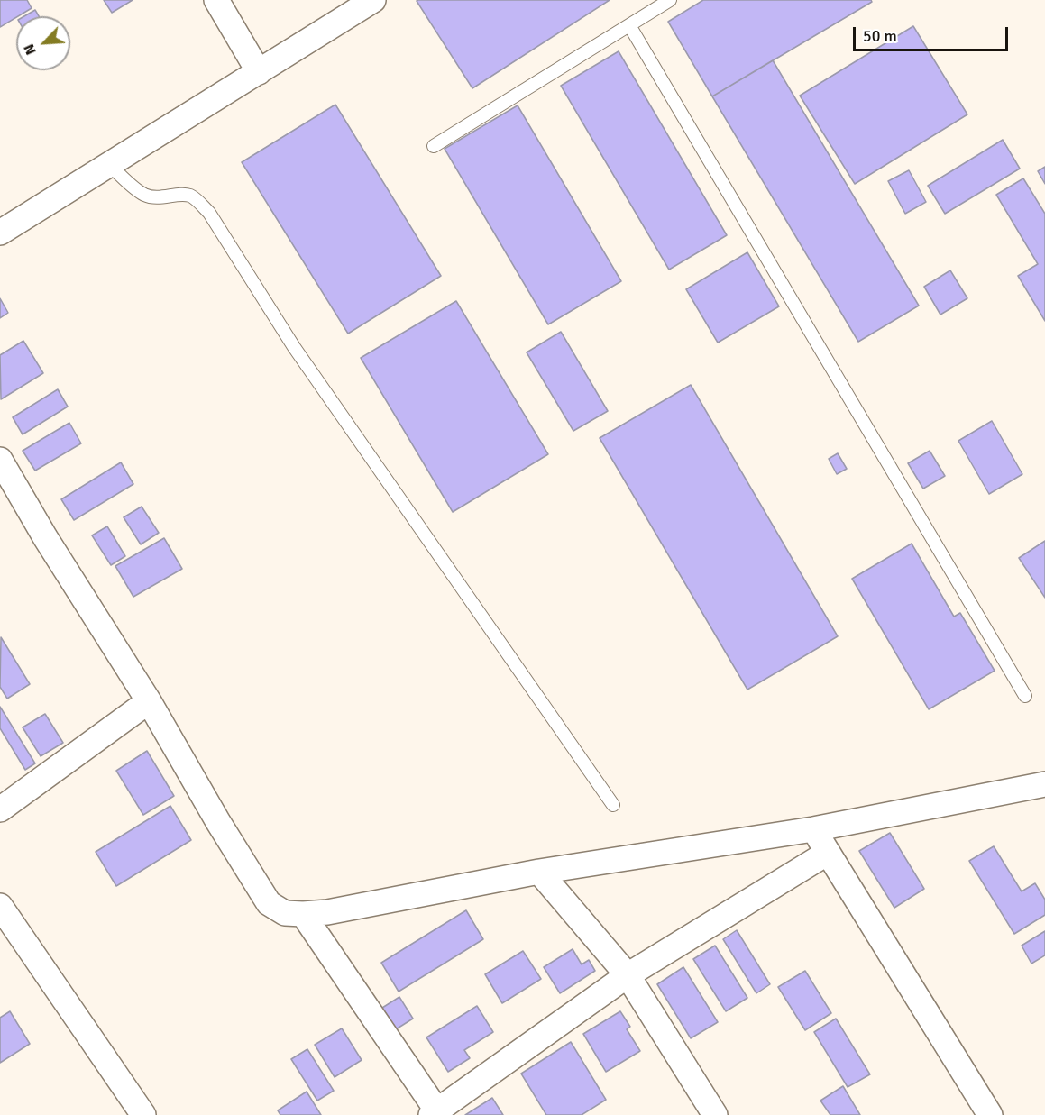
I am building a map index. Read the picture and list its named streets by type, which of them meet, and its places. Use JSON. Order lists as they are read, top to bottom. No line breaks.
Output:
{"scale_bar":"50 m","north":"bottom left"}
